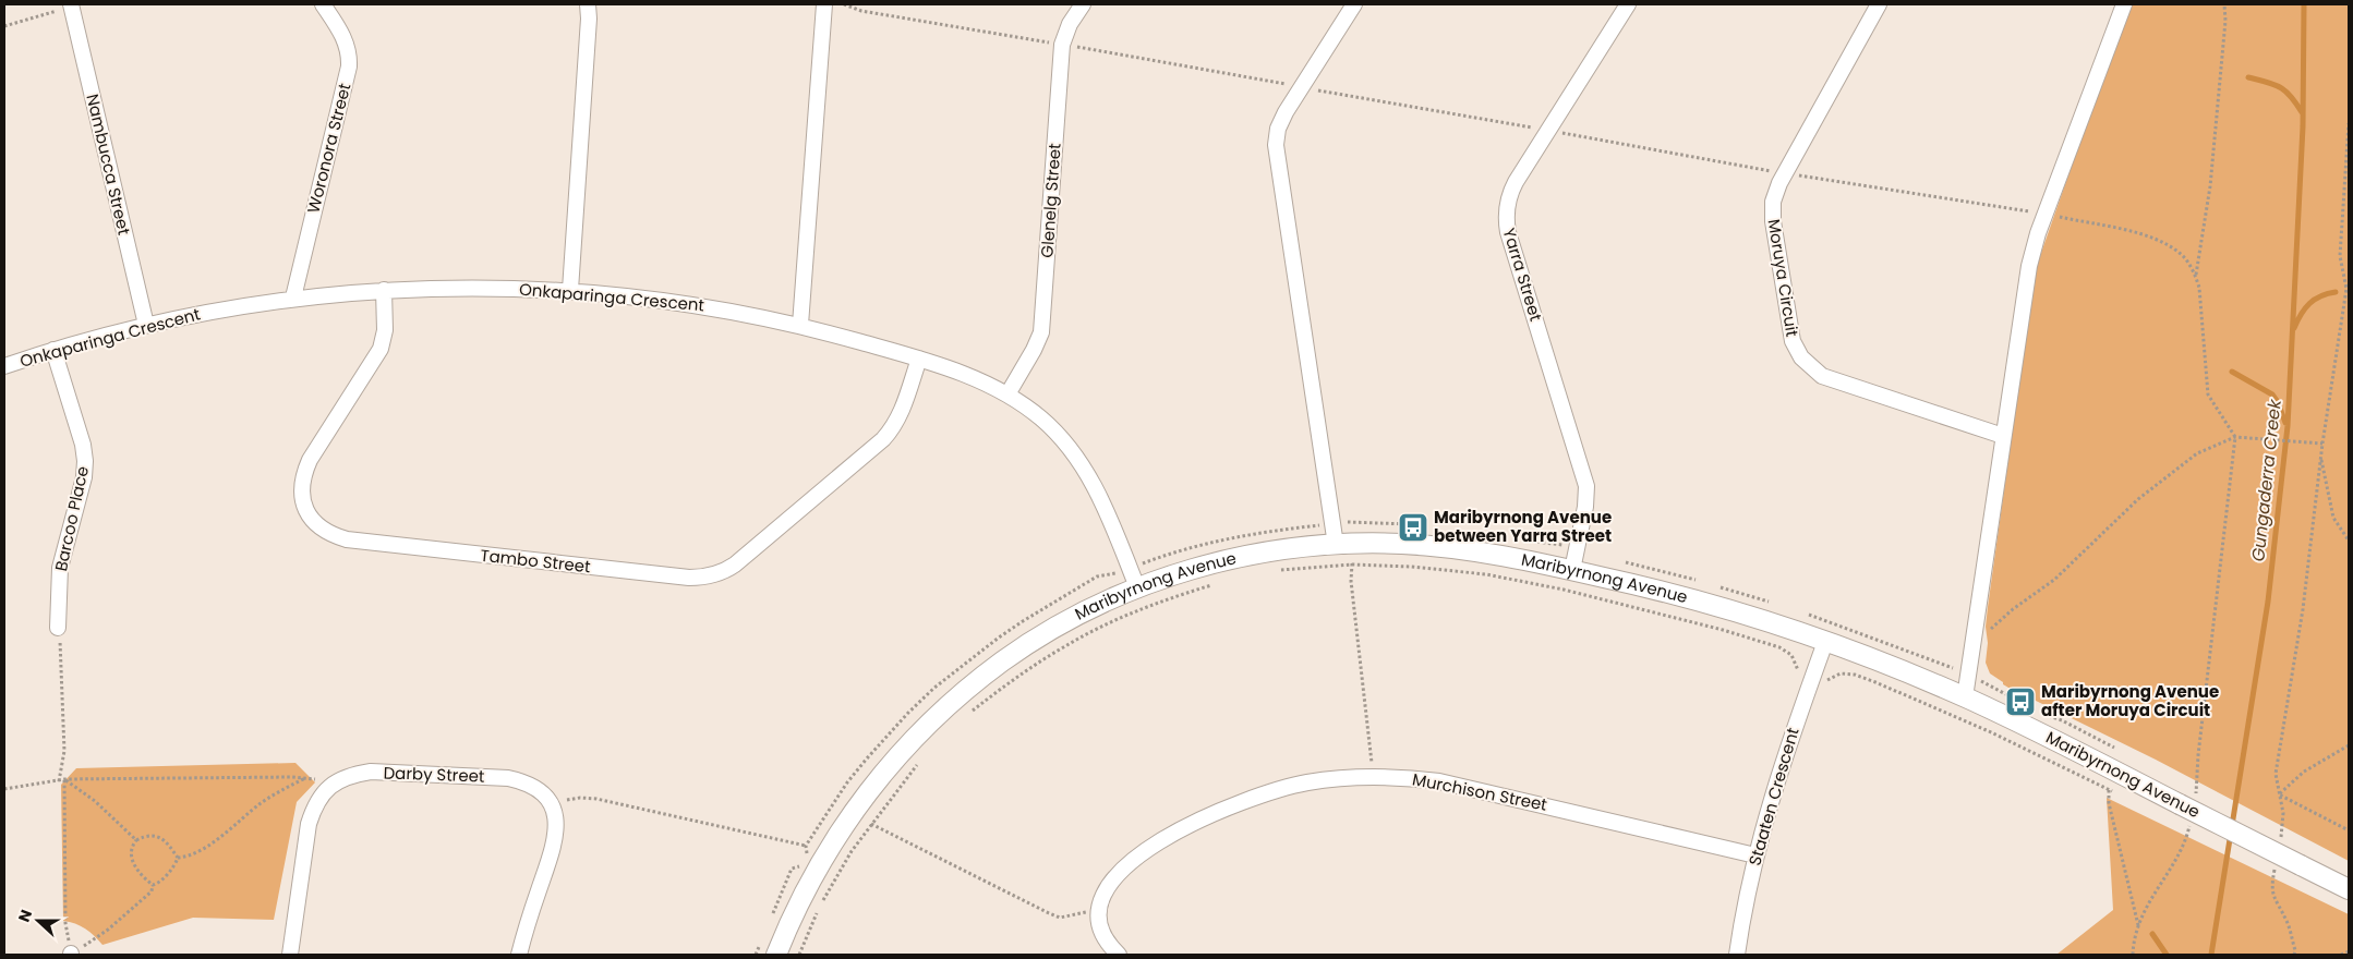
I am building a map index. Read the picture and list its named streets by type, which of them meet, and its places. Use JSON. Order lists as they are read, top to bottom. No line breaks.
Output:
{"streets":{"street":["Woronora Street","Nambucca Street","Glenelg Street","Yarra Street","Moruya Circuit","Onkaparinga Crescent","Barcoo Place","Tambo Street","Maribyrnong Avenue","Darby Street","Murchison Street","Staaten Crescent"]},"crossings":[["Woronora Street","Onkaparinga Crescent"],["Nambucca Street","Onkaparinga Crescent"],["Glenelg Street","Onkaparinga Crescent"],["Yarra Street","Maribyrnong Avenue"],["Onkaparinga Crescent","Barcoo Place"],["Onkaparinga Crescent","Tambo Street"],["Onkaparinga Crescent","Maribyrnong Avenue"],["Maribyrnong Avenue","Staaten Crescent"],["Murchison Street","Staaten Crescent"]],"water":["Gungaderra Creek"],"places":{"bus stop":["Maribyrnong Avenue between Yarra Street","Maribyrnong Avenue after Moruya Circuit"]},"north":"left"}
